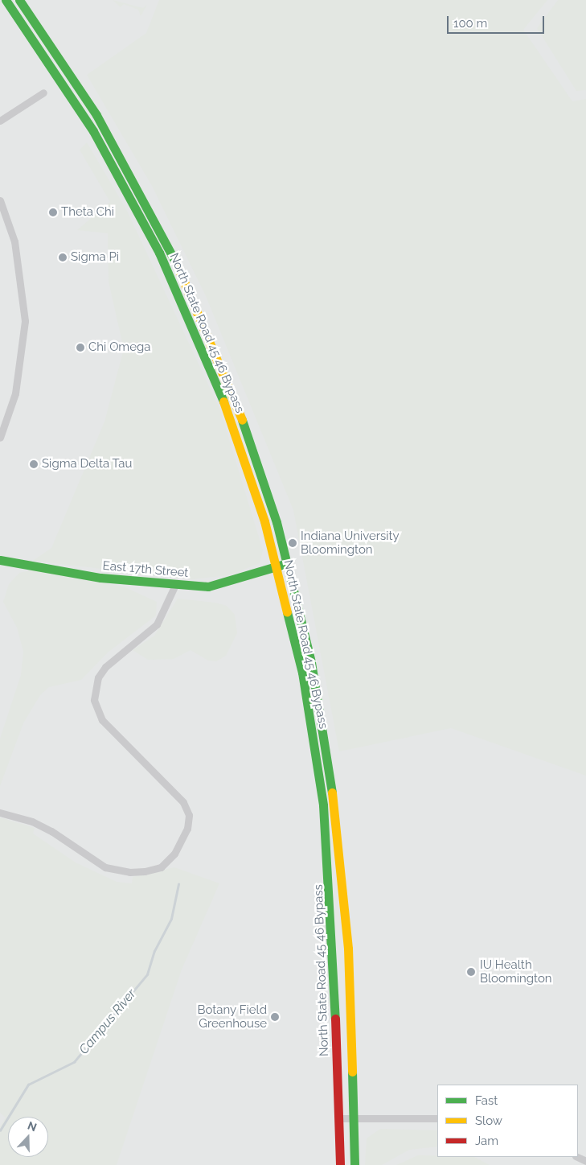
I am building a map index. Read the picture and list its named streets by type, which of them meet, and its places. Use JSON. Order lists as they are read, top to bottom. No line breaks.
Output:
{"streets":{"main road":["North State Road 45 46 Bypass","East 17th Street"]},"crossings":[["North State Road 45 46 Bypass","East 17th Street"]],"water":["Campus River"],"places":["Theta Chi","Sigma Pi","Chi Omega","Sigma Delta Tau","Indiana University Bloomington","IU Health Bloomington","Botany Field Greenhouse"],"legend":["Fast","Slow","Jam"],"scale_bar":"100 m","north":"top"}
